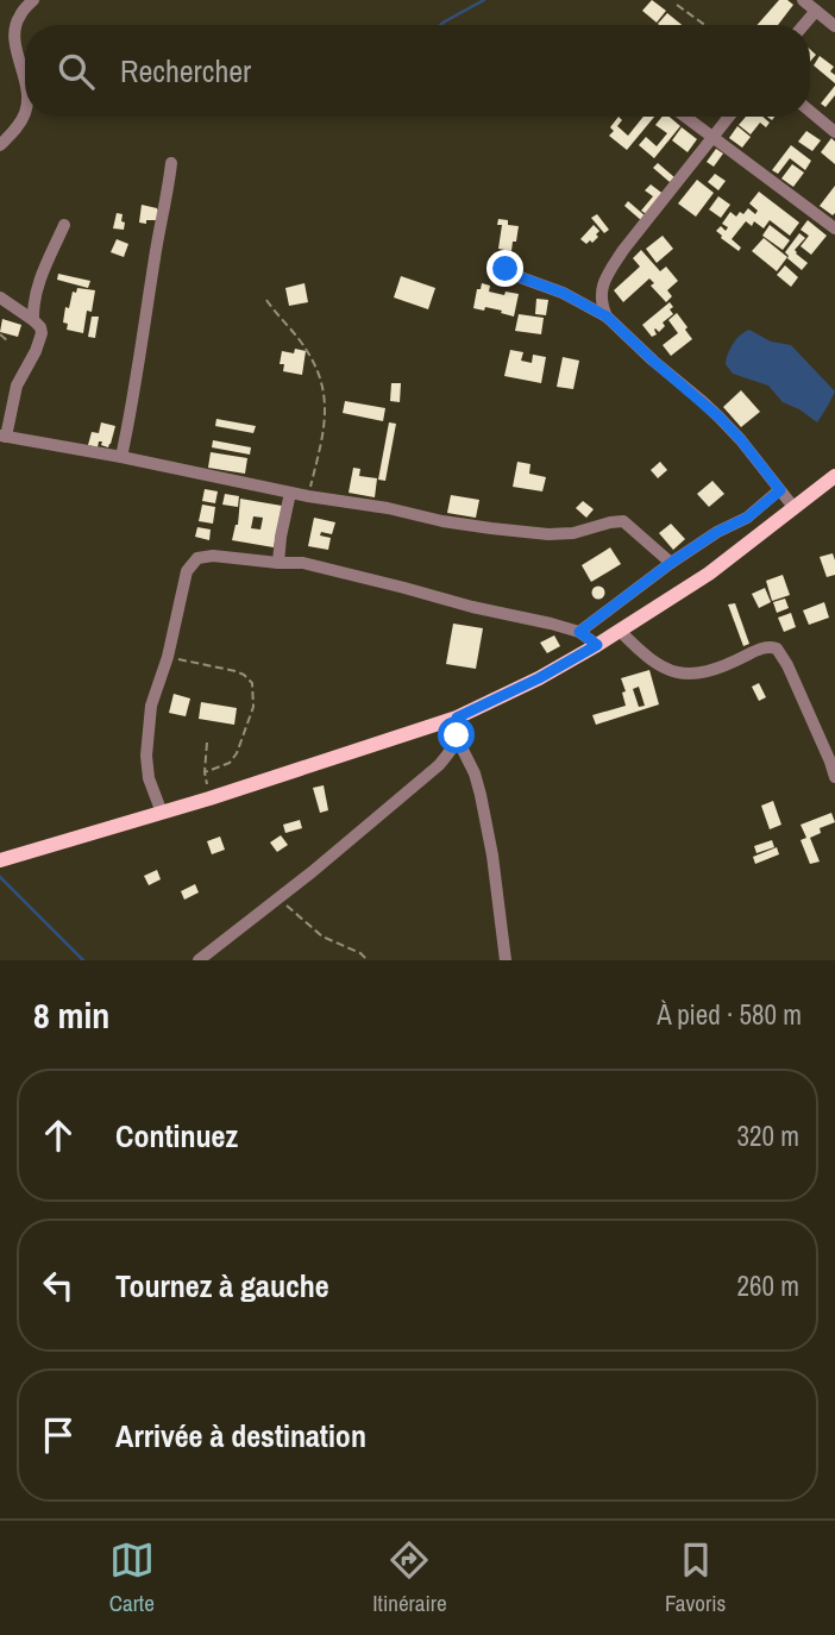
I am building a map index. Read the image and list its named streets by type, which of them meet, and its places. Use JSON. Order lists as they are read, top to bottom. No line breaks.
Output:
{"page":{"search":"Rechercher","heading":["8 min","À pied · 580 m"],"list":[["Continuez","320 m"],["Tournez à gauche","260 m"],"Arrivée à destination"],"nav":["Carte","Itinéraire","Favoris"]}}
